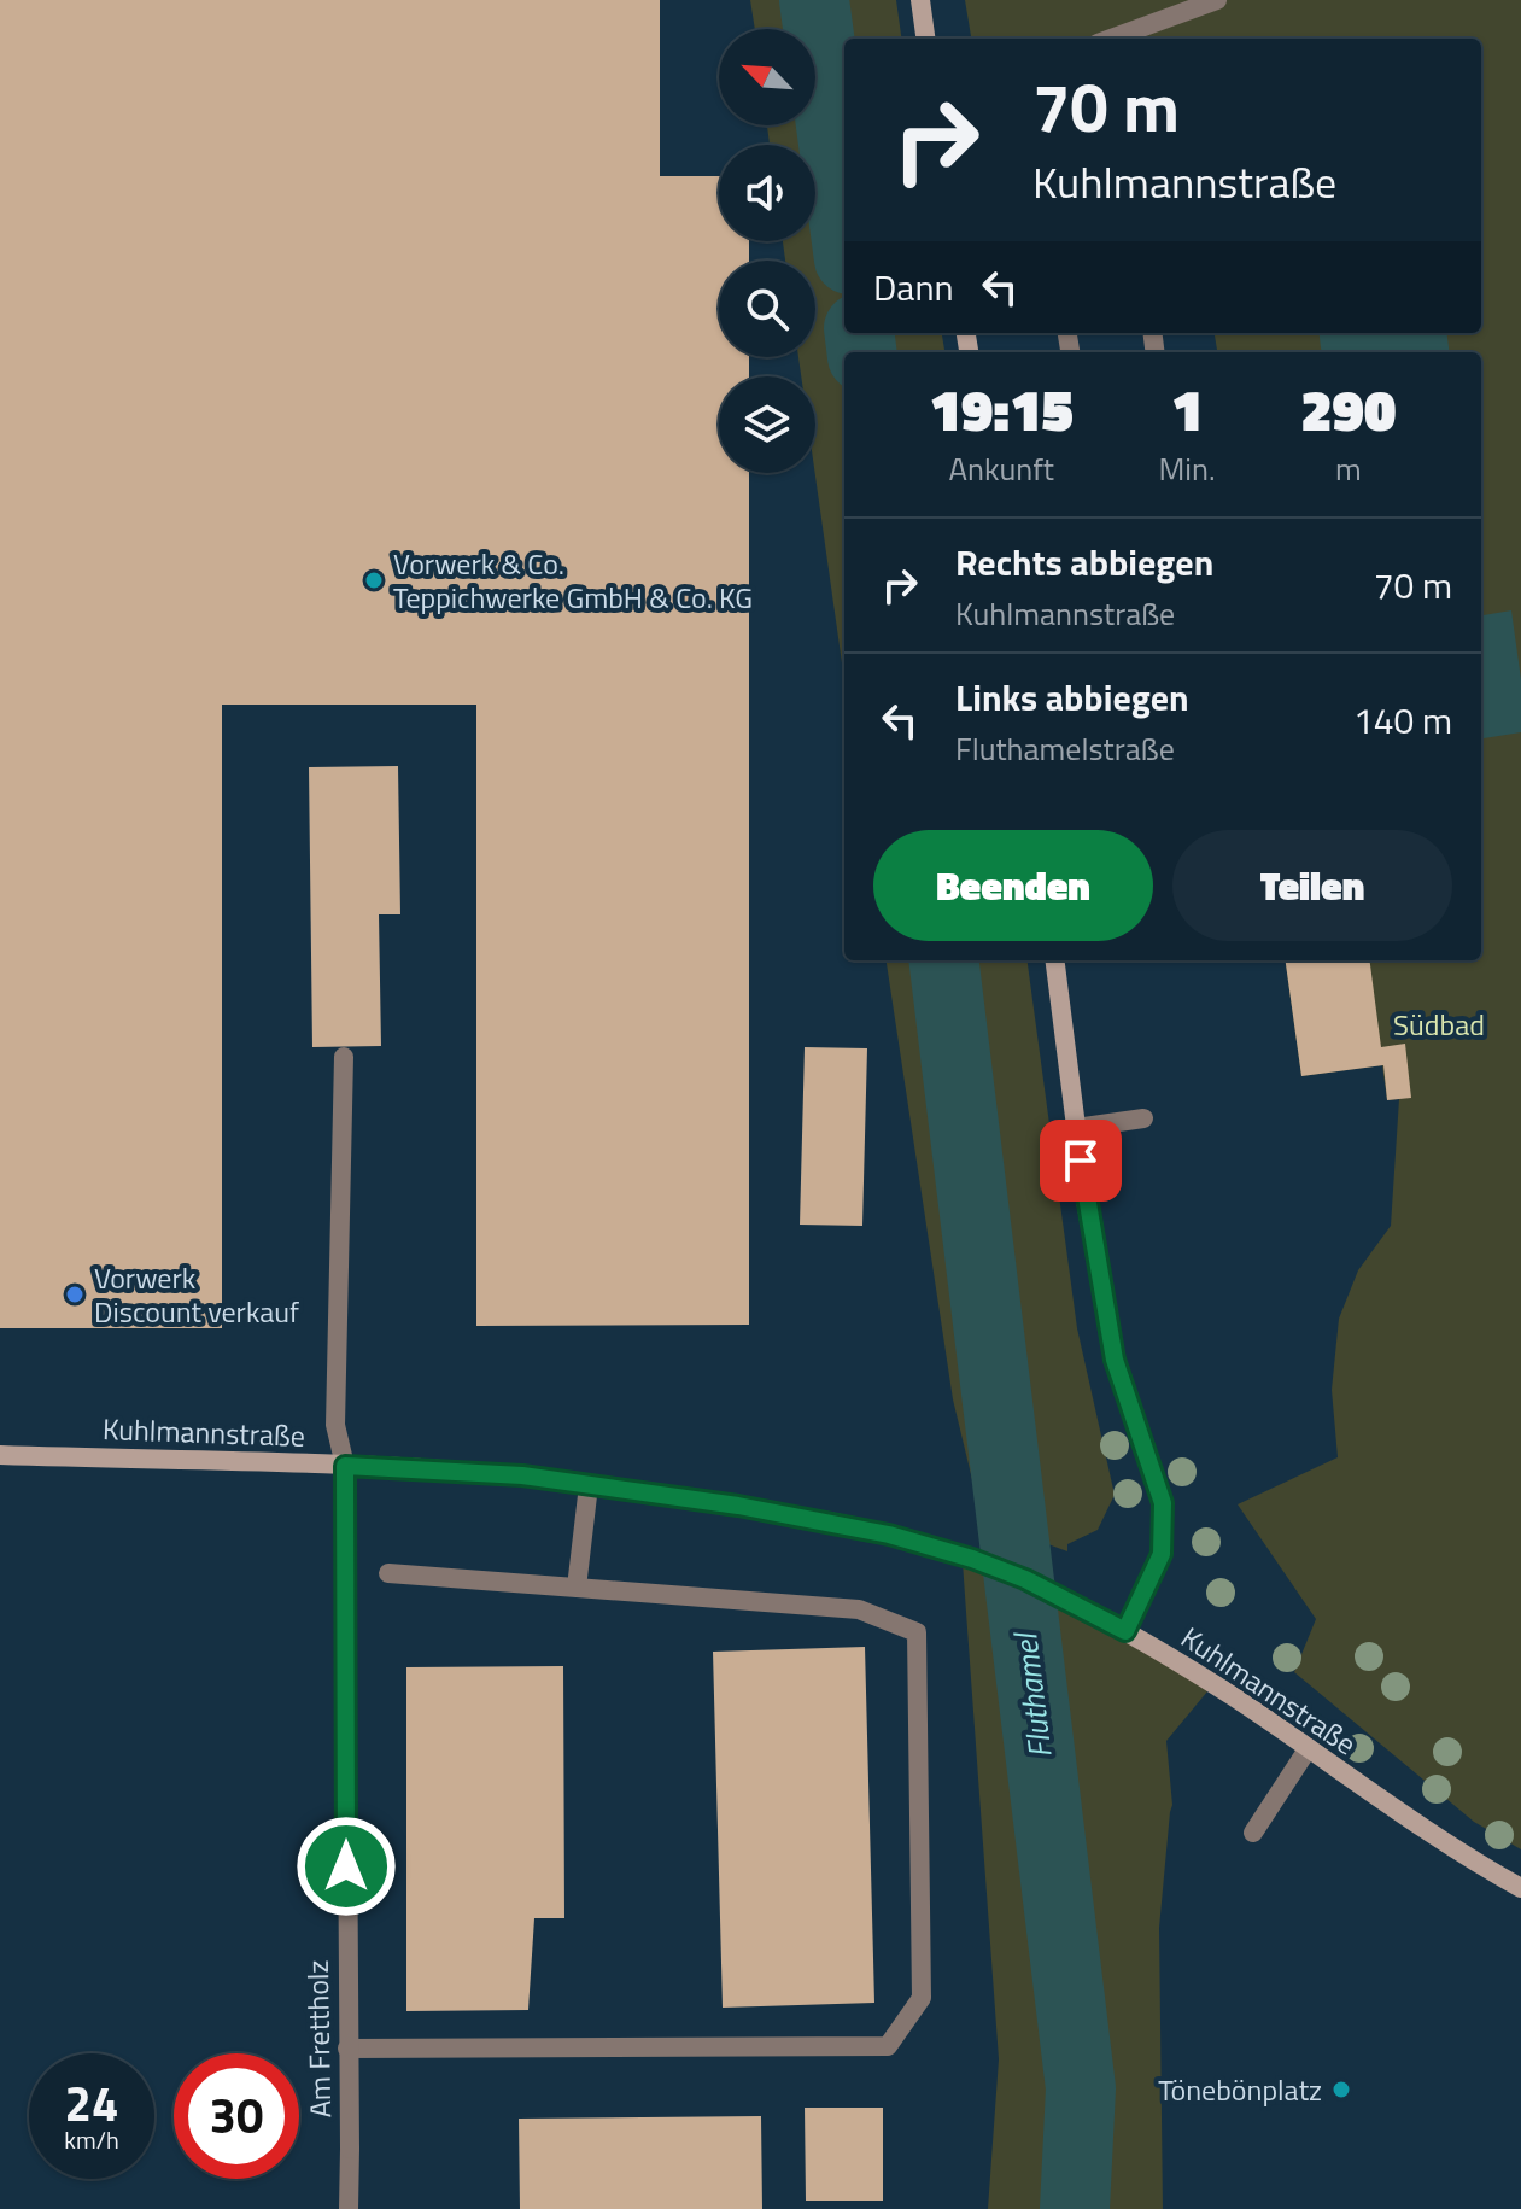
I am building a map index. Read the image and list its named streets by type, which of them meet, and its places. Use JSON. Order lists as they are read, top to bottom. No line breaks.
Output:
{"streets":{"main road":["Kuhlmannstraße"],"street":["Am Frettholz"]},"crossings":[["Kuhlmannstraße","Am Frettholz"]],"water":["Fluthamel"],"parks":["Südbad"],"places":["Vorwerk & Co. Teppichwerke GmbH & Co. KG","Vorwerk Discount verkauf","Tönebönplatz"],"north":"top left","page":{"turn":["70 m","Kuhlmannstraße"],"then":"Dann","eta":["19:15","Ankunft","1","Min.","290","m"],"list":[{"name":"Rechts abbiegen","note":"Kuhlmannstraße","value":"70 m"},{"name":"Links abbiegen","note":"Fluthamelstraße","value":"140 m"}],"buttons":["Beenden","Teilen"],"speed":"24 km/h","limit":"30"}}
